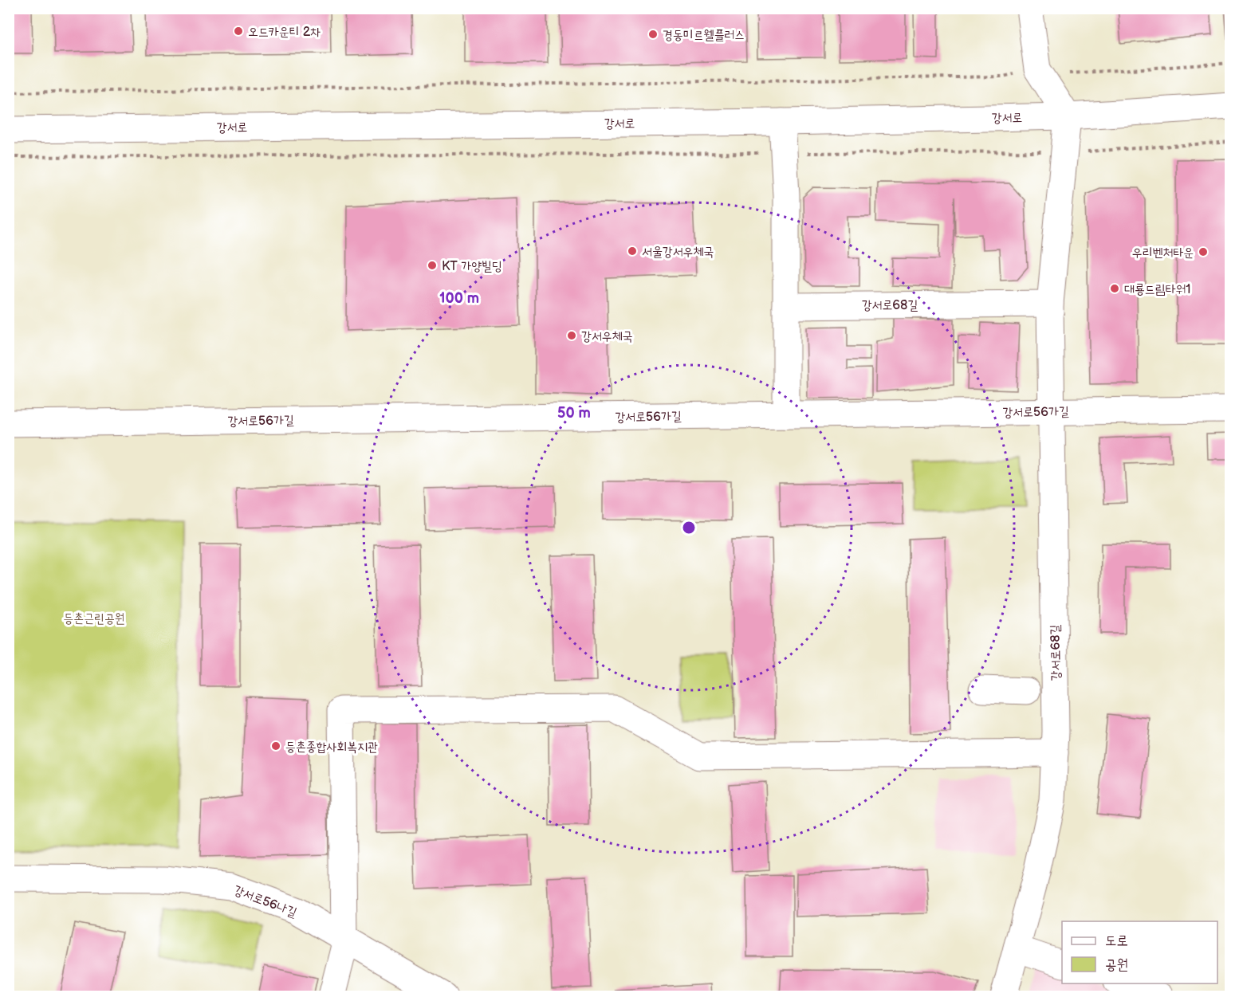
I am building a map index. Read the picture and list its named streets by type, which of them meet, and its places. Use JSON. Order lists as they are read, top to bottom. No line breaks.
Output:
{"streets":{"street":["강서로","강서로68길","강서로56가길","강서로56나길"]},"crossings":[["강서로","강서로68길"],["강서로68길","강서로56가길"]],"parks":["등촌근린공원"],"places":["오드카운티 2차","경동미르웰플러스","서울강서우체국","우리벤처타운","KT 가양빌딩","대룡드림타워1","강서우체국","등촌종합사회복지관"],"legend":["도로","공원"],"rings":["100 m","50 m"]}
